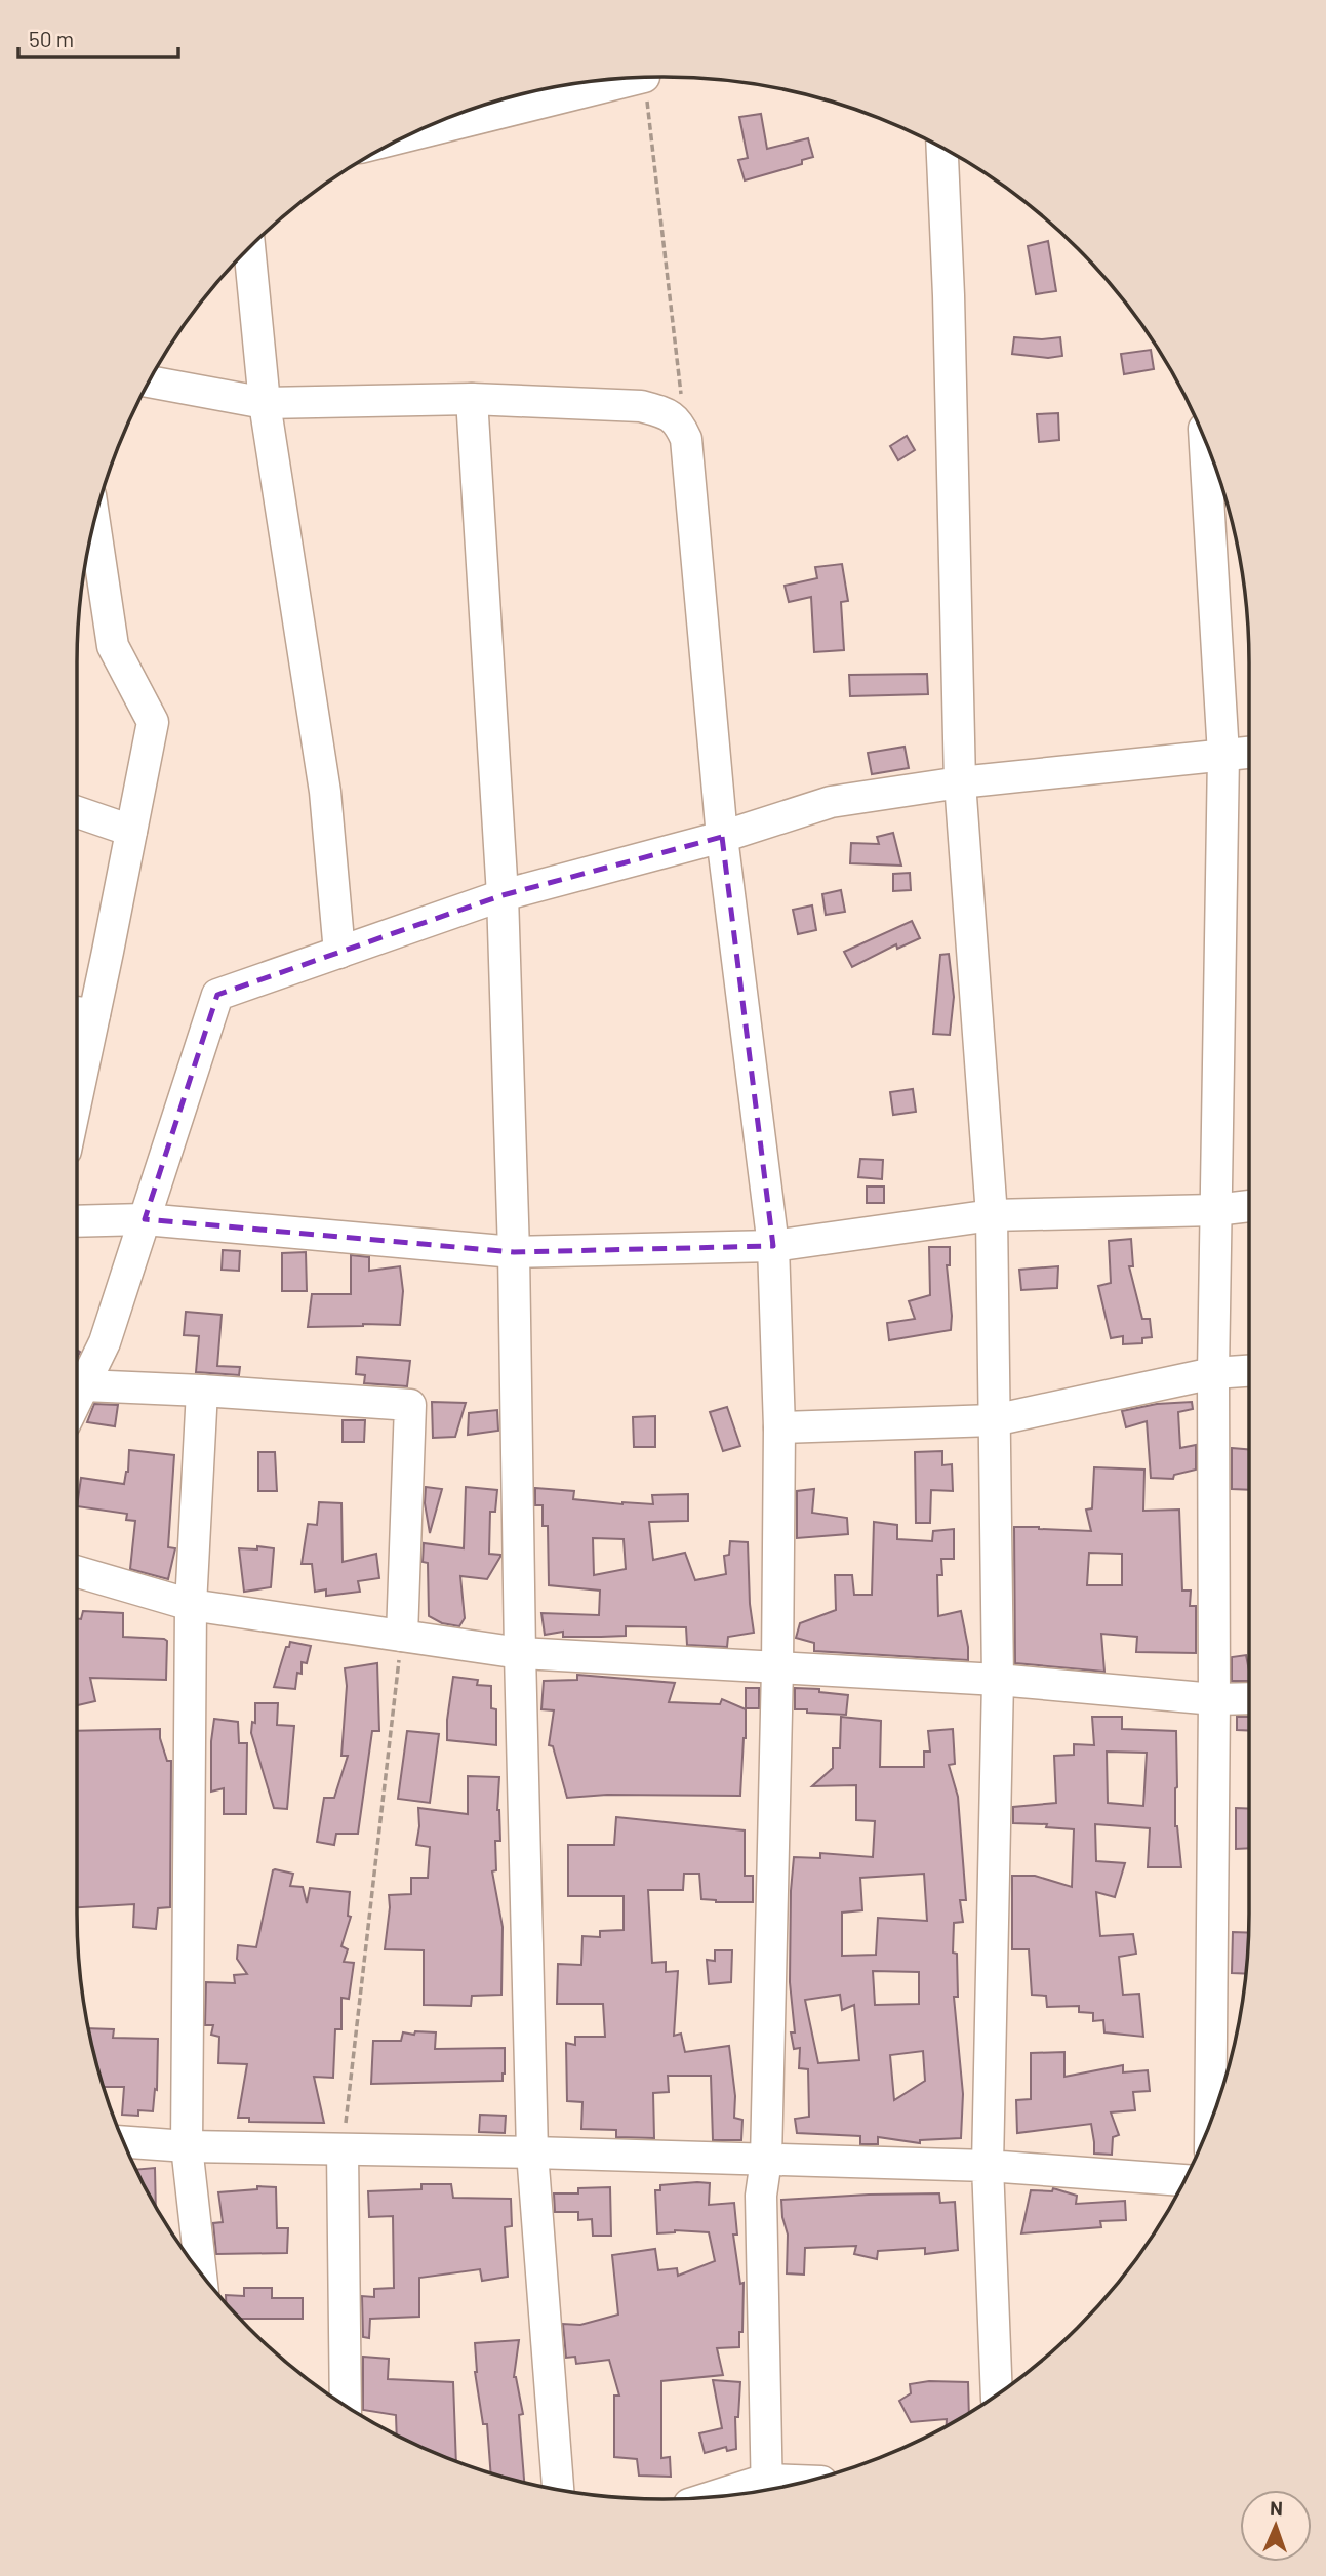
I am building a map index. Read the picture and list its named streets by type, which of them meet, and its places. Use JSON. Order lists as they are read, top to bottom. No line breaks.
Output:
{"scale_bar":"50 m","north":"top"}
